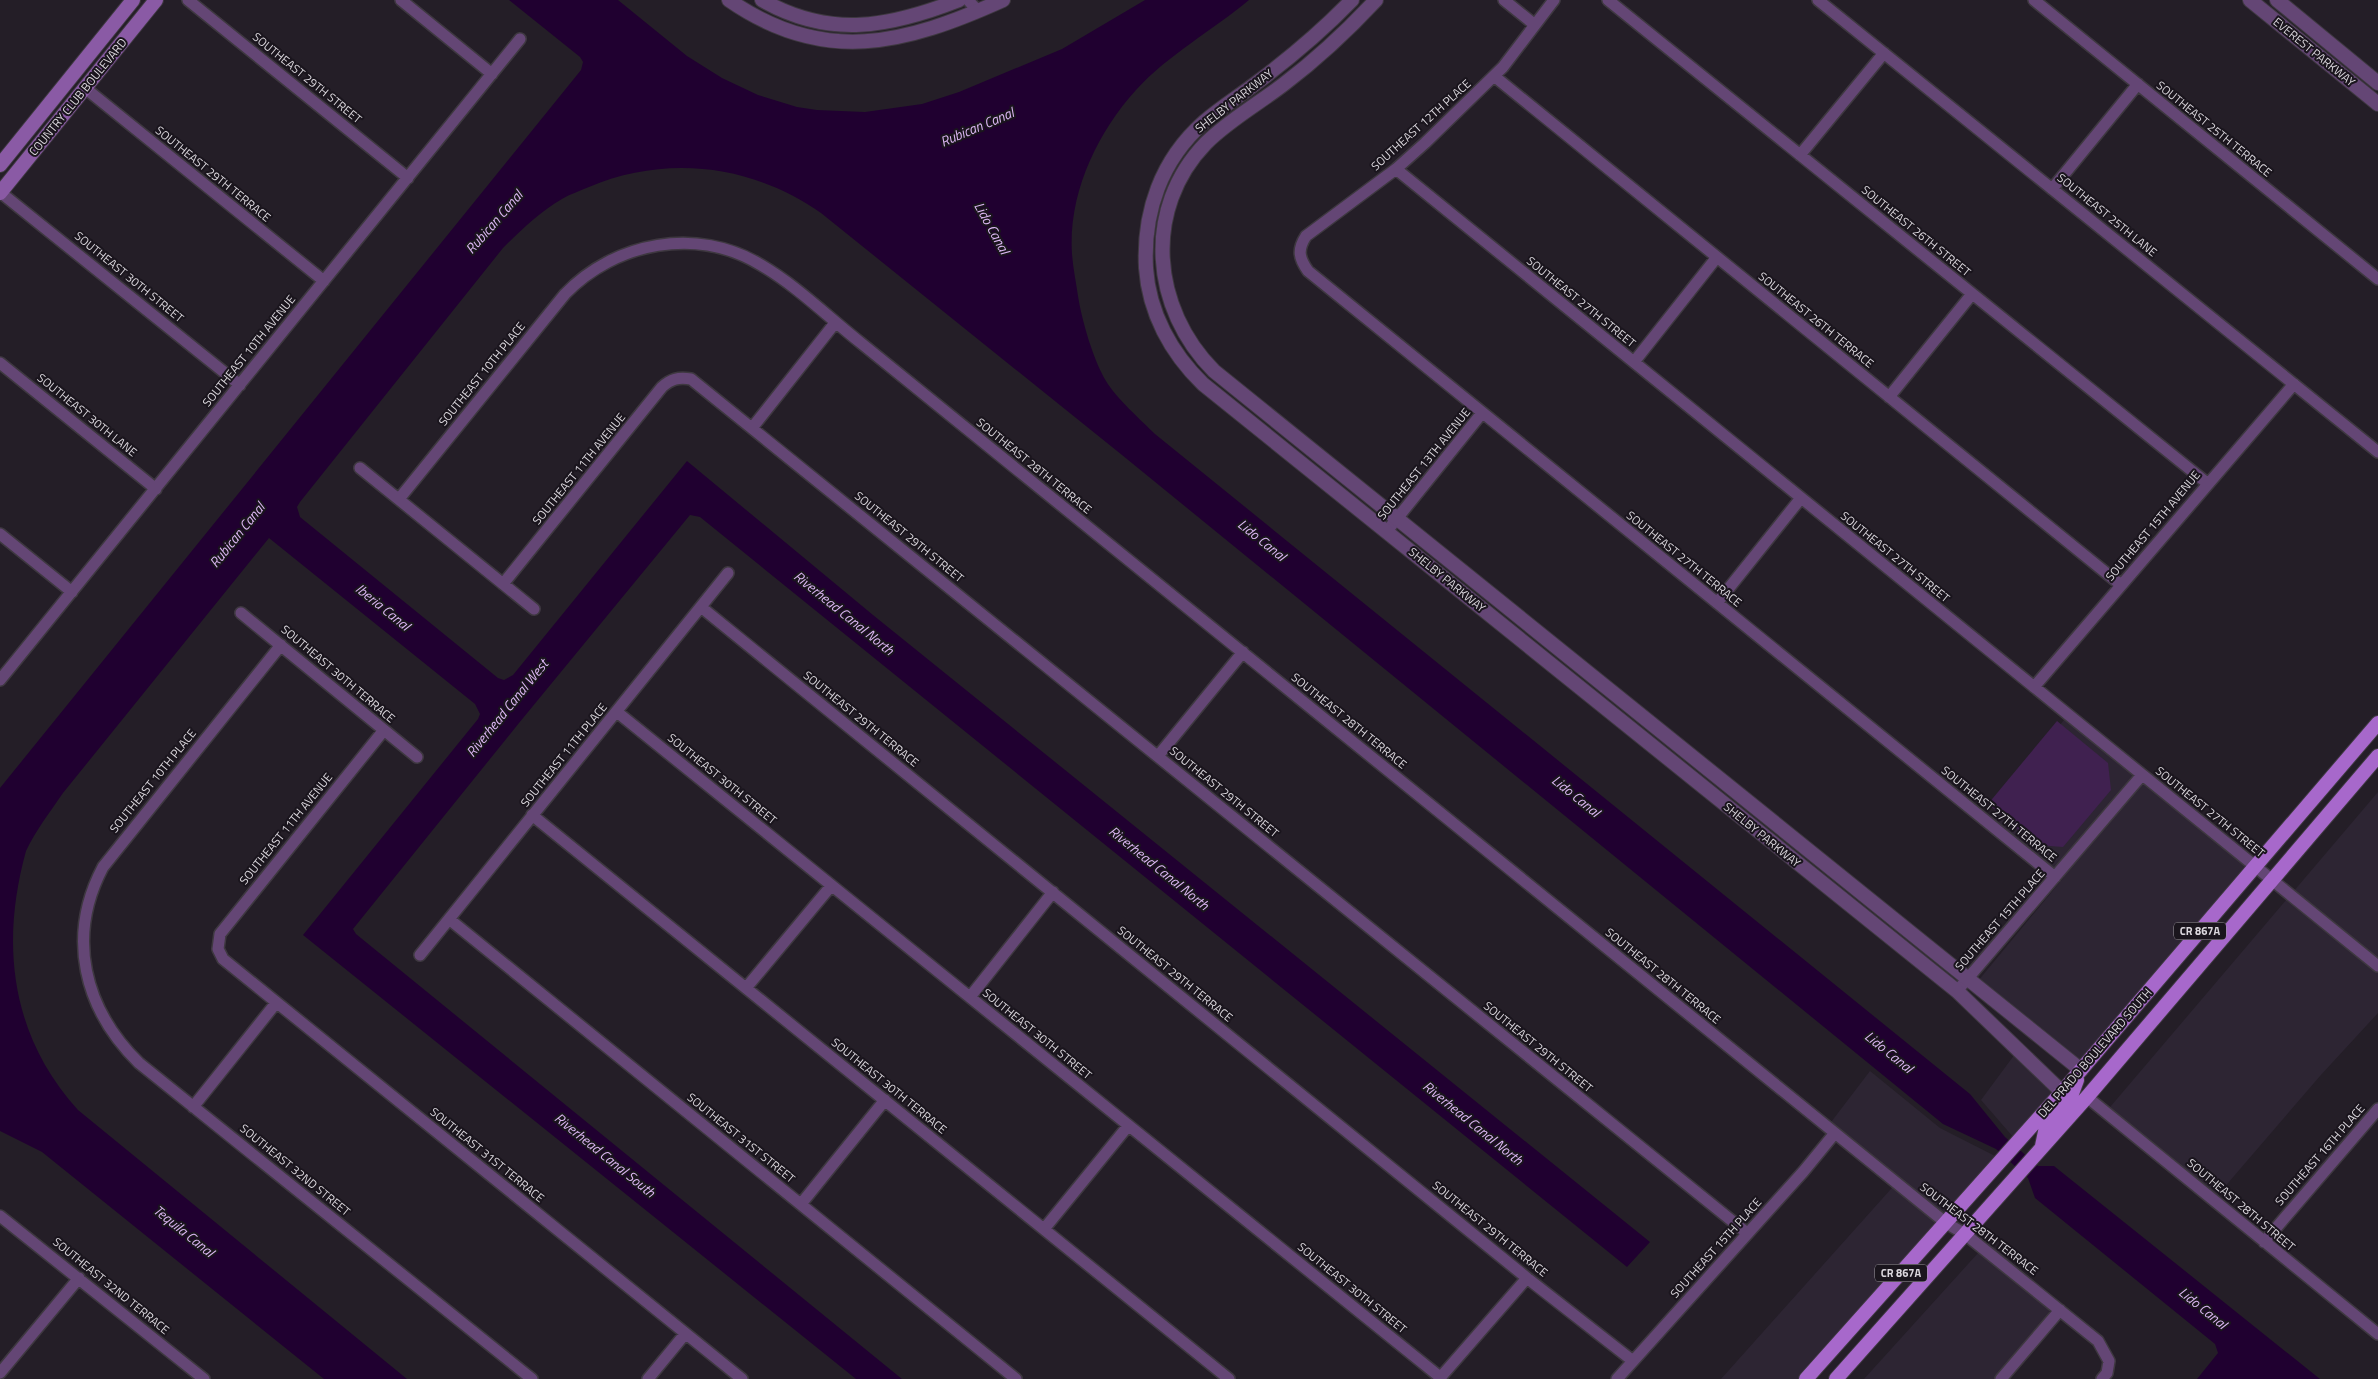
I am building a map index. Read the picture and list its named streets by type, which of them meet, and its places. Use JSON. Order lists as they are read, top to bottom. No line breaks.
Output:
{"streets":{"main road":["COUNTRY CLUB BOULEVARD","CR 867A","DEL PRADO BOULEVARD SOUTH"],"street":["EVEREST PARKWAY","SOUTHEAST 29TH STREET","SHELBY PARKWAY","SOUTHEAST 12TH PLACE","SOUTHEAST 25TH TERRACE","SOUTHEAST 29TH TERRACE","SOUTHEAST 25TH LANE","SOUTHEAST 26TH STREET","SOUTHEAST 30TH STREET","SOUTHEAST 27TH STREET","SOUTHEAST 26TH TERRACE","SOUTHEAST 10TH AVENUE","SOUTHEAST 10TH PLACE","SOUTHEAST 30TH LANE","SOUTHEAST 13TH AVENUE","SOUTHEAST 28TH TERRACE","SOUTHEAST 11TH AVENUE","SOUTHEAST 15TH AVENUE","SOUTHEAST 27TH TERRACE","SOUTHEAST 30TH TERRACE","SOUTHEAST 11TH PLACE","SOUTHEAST 15TH PLACE","SOUTHEAST 31ST STREET","SOUTHEAST 31ST TERRACE","SOUTHEAST 16TH PLACE","SOUTHEAST 32ND STREET","SOUTHEAST 28TH STREET","SOUTHEAST 32ND TERRACE"]},"crossings":[["SOUTHEAST 29TH STREET","SOUTHEAST 10TH AVENUE"],["SOUTHEAST 29TH STREET","SOUTHEAST 11TH AVENUE"],["SOUTHEAST 29TH STREET","SOUTHEAST 15TH PLACE"],["COUNTRY CLUB BOULEVARD","SOUTHEAST 29TH TERRACE"],["COUNTRY CLUB BOULEVARD","SOUTHEAST 30TH STREET"],["SHELBY PARKWAY","SOUTHEAST 13TH AVENUE"],["SHELBY PARKWAY","SOUTHEAST 15TH PLACE"],["SHELBY PARKWAY","DEL PRADO BOULEVARD SOUTH"],["SOUTHEAST 12TH PLACE","SOUTHEAST 27TH STREET"],["SOUTHEAST 12TH PLACE","SOUTHEAST 26TH TERRACE"],["SOUTHEAST 12TH PLACE","SOUTHEAST 27TH TERRACE"],["SOUTHEAST 29TH TERRACE","SOUTHEAST 10TH AVENUE"],["SOUTHEAST 29TH TERRACE","SOUTHEAST 11TH PLACE"],["SOUTHEAST 29TH TERRACE","SOUTHEAST 15TH PLACE"],["SOUTHEAST 25TH LANE","SOUTHEAST 15TH AVENUE"],["SOUTHEAST 26TH STREET","SOUTHEAST 15TH AVENUE"],["SOUTHEAST 30TH STREET","SOUTHEAST 10TH AVENUE"],["SOUTHEAST 30TH STREET","SOUTHEAST 11TH PLACE"],["SOUTHEAST 27TH STREET","SOUTHEAST 15TH AVENUE"],["SOUTHEAST 27TH STREET","SOUTHEAST 15TH PLACE"],["SOUTHEAST 27TH STREET","DEL PRADO BOULEVARD SOUTH"],["SOUTHEAST 26TH TERRACE","SOUTHEAST 15TH AVENUE"],["SOUTHEAST 10TH AVENUE","SOUTHEAST 30TH LANE"],["SOUTHEAST 10TH PLACE","SOUTHEAST 28TH TERRACE"],["SOUTHEAST 10TH PLACE","SOUTHEAST 30TH TERRACE"],["SOUTHEAST 10TH PLACE","SOUTHEAST 32ND STREET"],["SOUTHEAST 13TH AVENUE","SOUTHEAST 27TH TERRACE"],["SOUTHEAST 28TH TERRACE","SOUTHEAST 15TH PLACE"],["SOUTHEAST 28TH TERRACE","DEL PRADO BOULEVARD SOUTH"],["SOUTHEAST 11TH AVENUE","SOUTHEAST 30TH TERRACE"],["SOUTHEAST 11TH AVENUE","SOUTHEAST 31ST TERRACE"],["SOUTHEAST 27TH TERRACE","SOUTHEAST 15TH PLACE"],["SOUTHEAST 30TH TERRACE","SOUTHEAST 11TH PLACE"],["SOUTHEAST 11TH PLACE","SOUTHEAST 31ST STREET"],["DEL PRADO BOULEVARD SOUTH","SOUTHEAST 28TH STREET"],["SOUTHEAST 16TH PLACE","SOUTHEAST 28TH STREET"]],"water":["Rubican Canal","Lido Canal","Iberia Canal","Riverhead Canal North","Riverhead Canal West","Riverhead Canal South","Tequila Canal"]}
